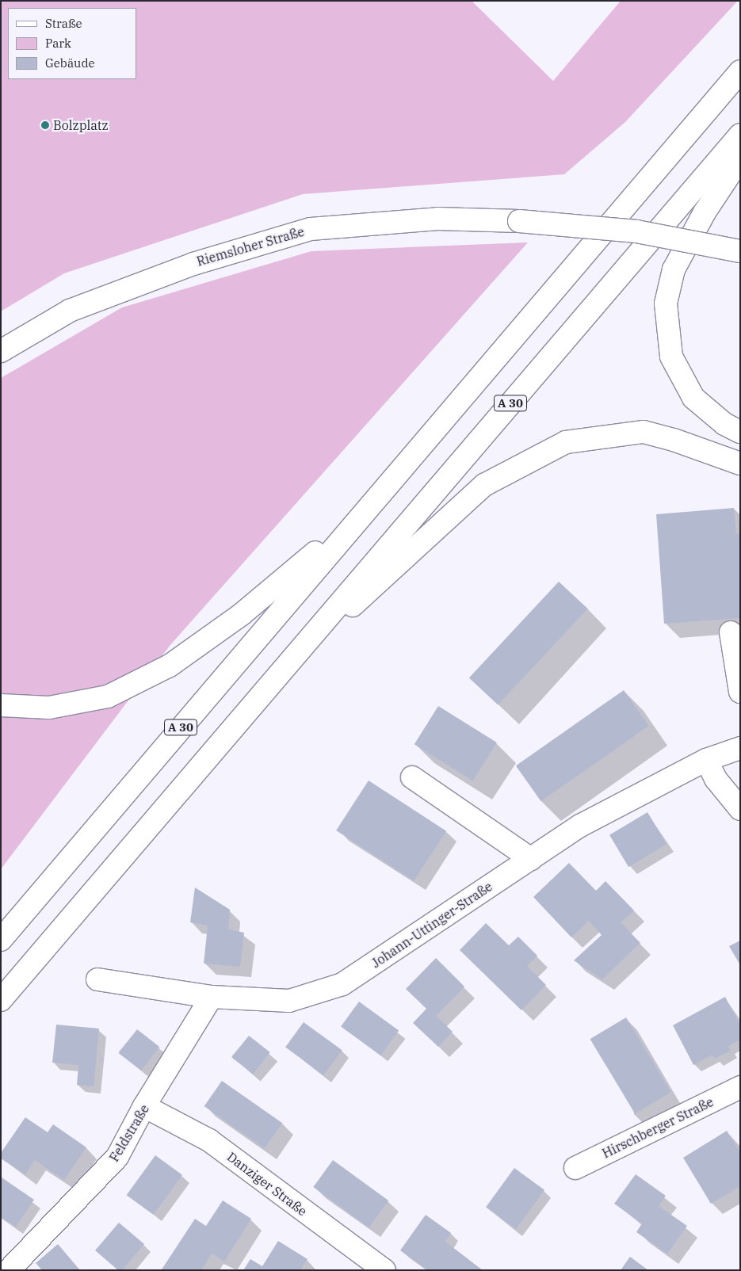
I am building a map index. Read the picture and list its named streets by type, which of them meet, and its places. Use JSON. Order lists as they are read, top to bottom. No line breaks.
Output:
{"streets":{"main road":["Riemsloher Straße","A 30","Johann-Uttinger-Straße","Hirschberger Straße","Feldstraße","Danziger Straße"]},"crossings":[["Johann-Uttinger-Straße","Feldstraße"],["Feldstraße","Danziger Straße"]],"places":["Bolzplatz"],"legend":["Straße","Park","Gebäude"]}
